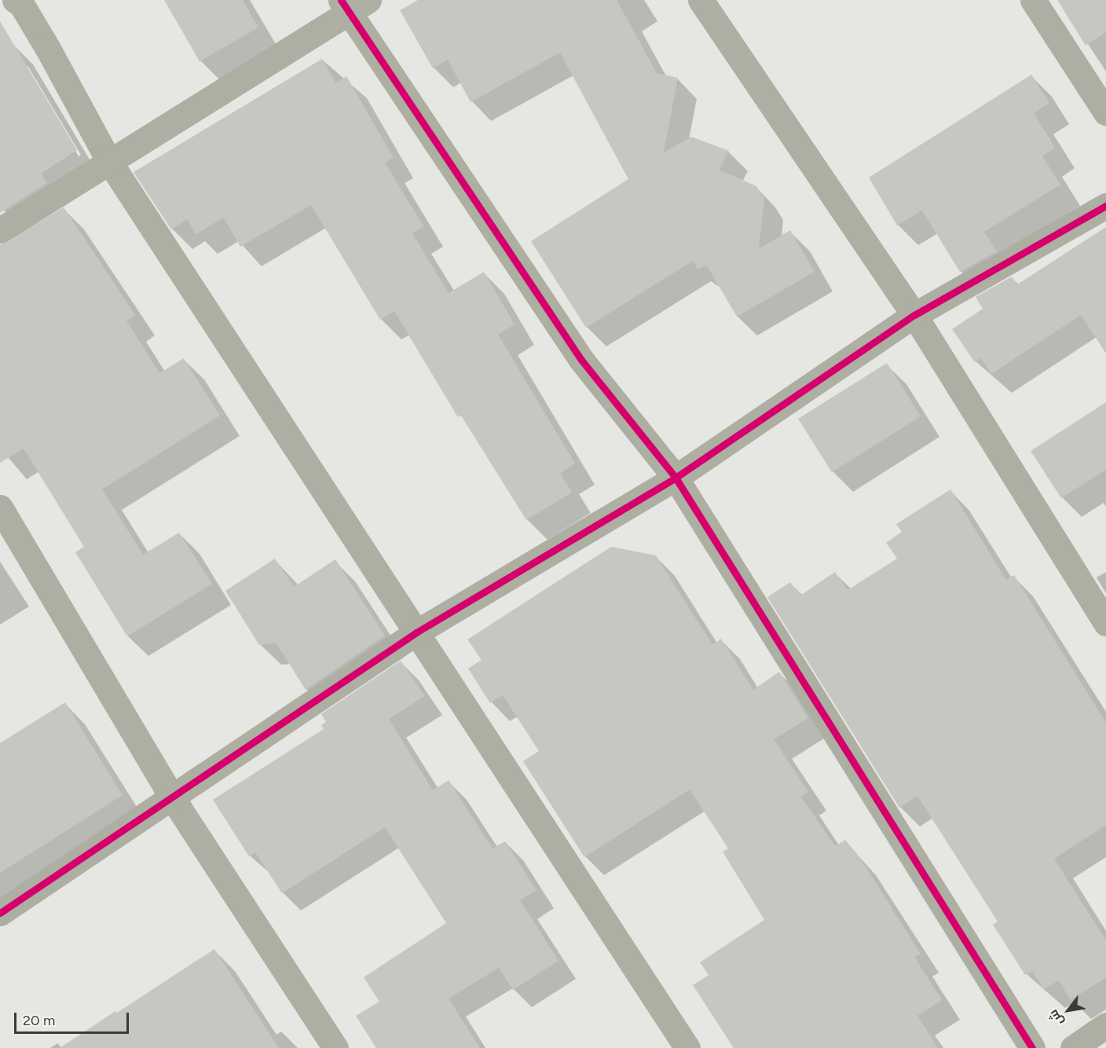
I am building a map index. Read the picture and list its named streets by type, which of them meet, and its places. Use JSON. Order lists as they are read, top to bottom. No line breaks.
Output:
{"scale_bar":"20 m","north":"bottom left"}
